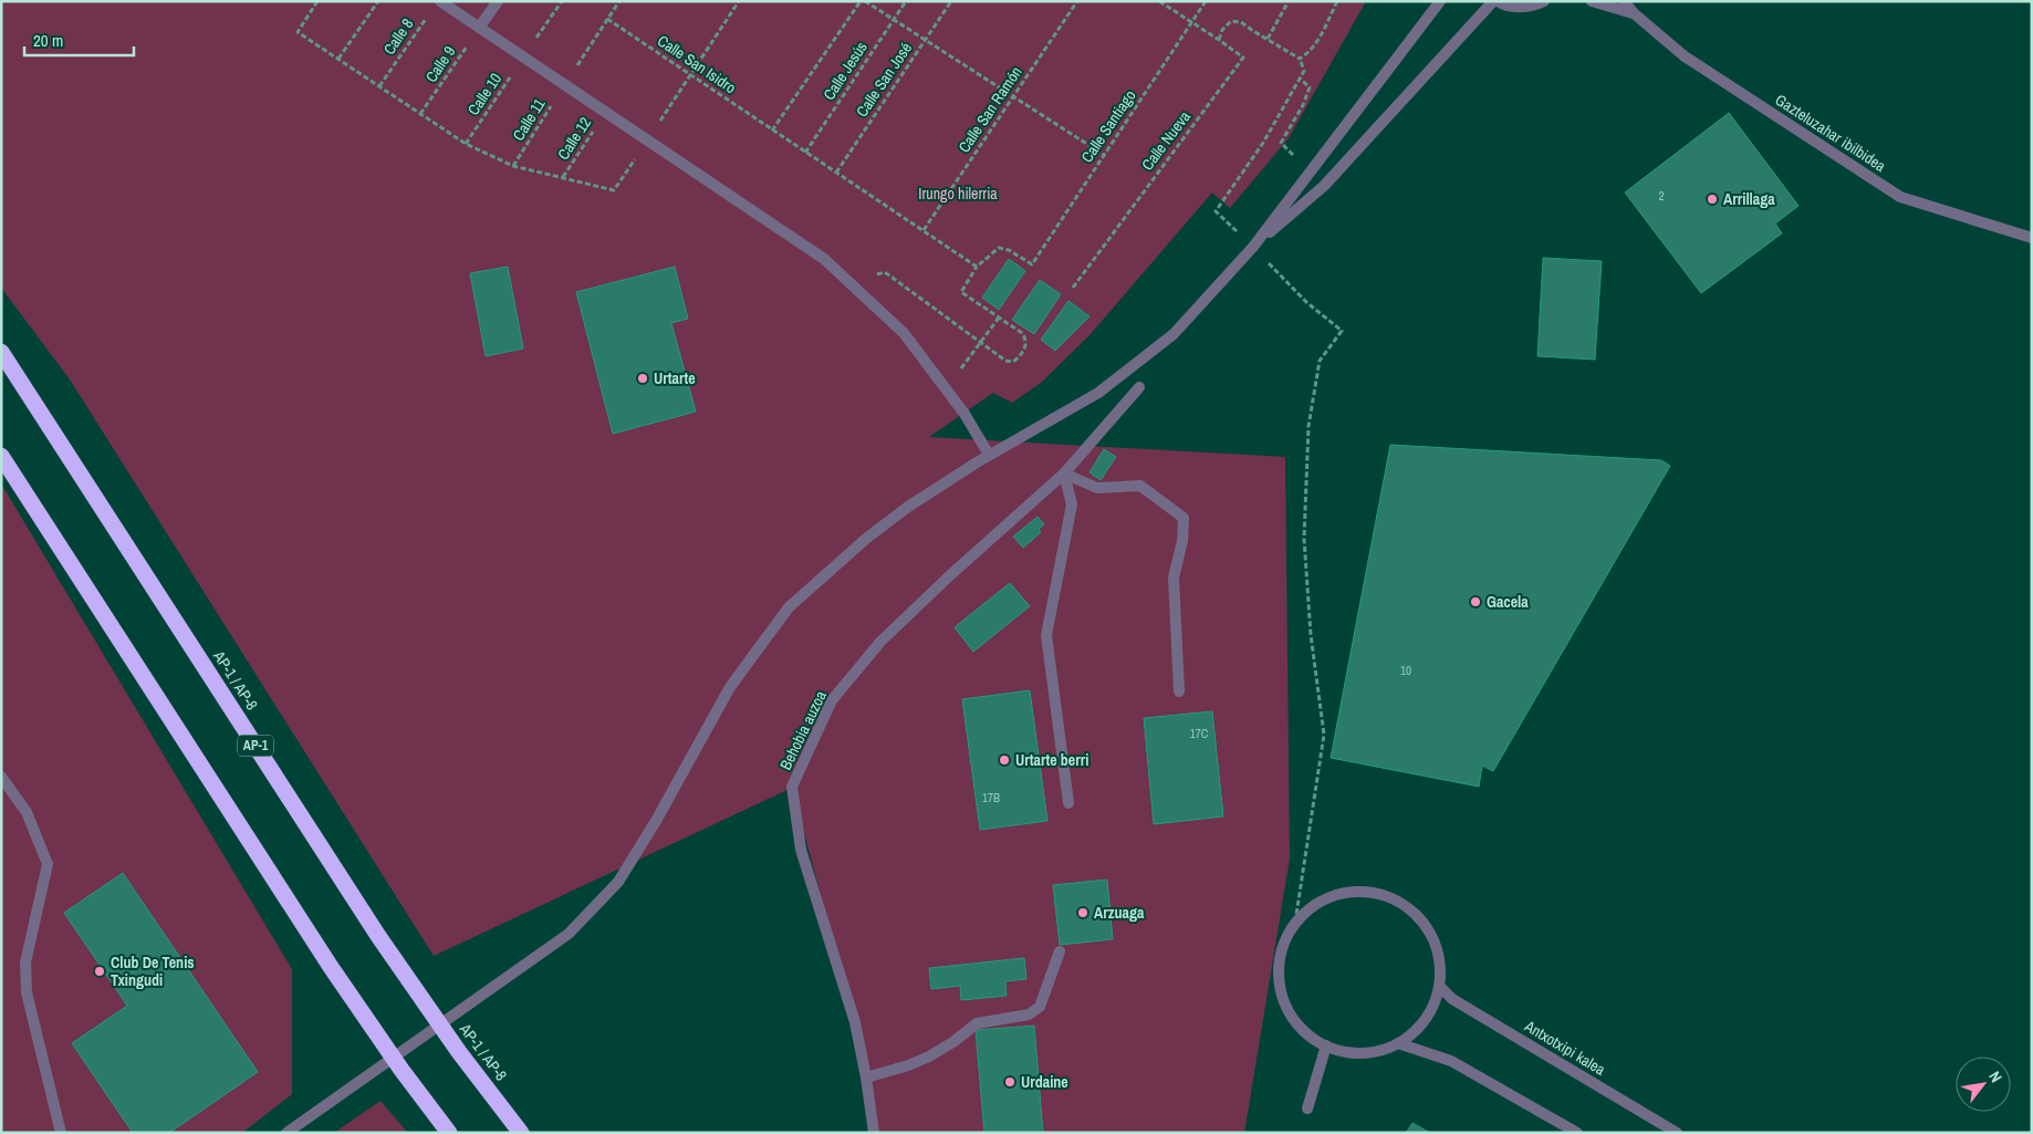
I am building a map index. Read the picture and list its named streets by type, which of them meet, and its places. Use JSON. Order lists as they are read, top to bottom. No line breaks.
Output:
{"streets":{"highway":["AP-1 / AP-8","AP-1"],"street":["Gazteluzahar ibilbidea","Behobia auzoa","Antxotxipi kalea"],"path":["Calle 8","Calle 9","Calle San Isidro","Calle Jesús","Calle San José","Calle 10","Calle San Ramón","Calle 11","Calle Santiago","Calle 12","Calle Nueva"]},"crossings":[["Calle San Isidro","Calle Jesús"],["Calle San Isidro","Calle San José"],["Calle San Isidro","Calle San Ramón"],["Calle San Isidro","Calle 11"],["Calle San Isidro","Calle Santiago"],["Calle Santiago","Calle Nueva"]],"parks":["Irungo hilerria"],"places":["Arrillaga","Urtarte","Gacela","Urtarte berri","Arzuaga","Club De Tenis Txingudi","Urdaine"],"house_numbers":["2","10","17C","17B"],"scale_bar":"20 m","north":"top right"}
